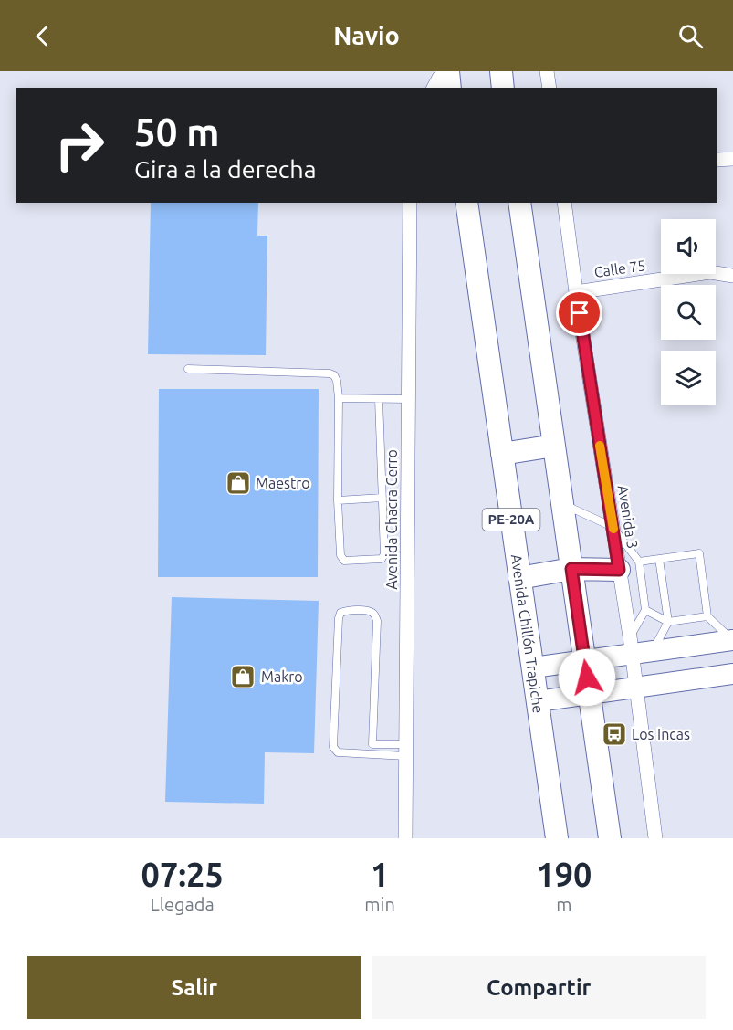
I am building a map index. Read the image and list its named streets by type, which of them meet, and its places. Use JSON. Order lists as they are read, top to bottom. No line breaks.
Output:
{"streets":{"main road":["PE-20A","Avenida Chillón Trapiche"],"street":["Calle 75","Avenida 3","Avenida Chacra Cerro"]},"crossings":[["Calle 75","Avenida 3"]],"places":{"shop":["Maestro","Makro"],"bus stop":["Los Incas"]},"page":{"header":"Navio","turn":["50 m","Gira a la derecha"],"eta":["07:25","Llegada","1","min","190","m"],"buttons":["Salir","Compartir"]}}
